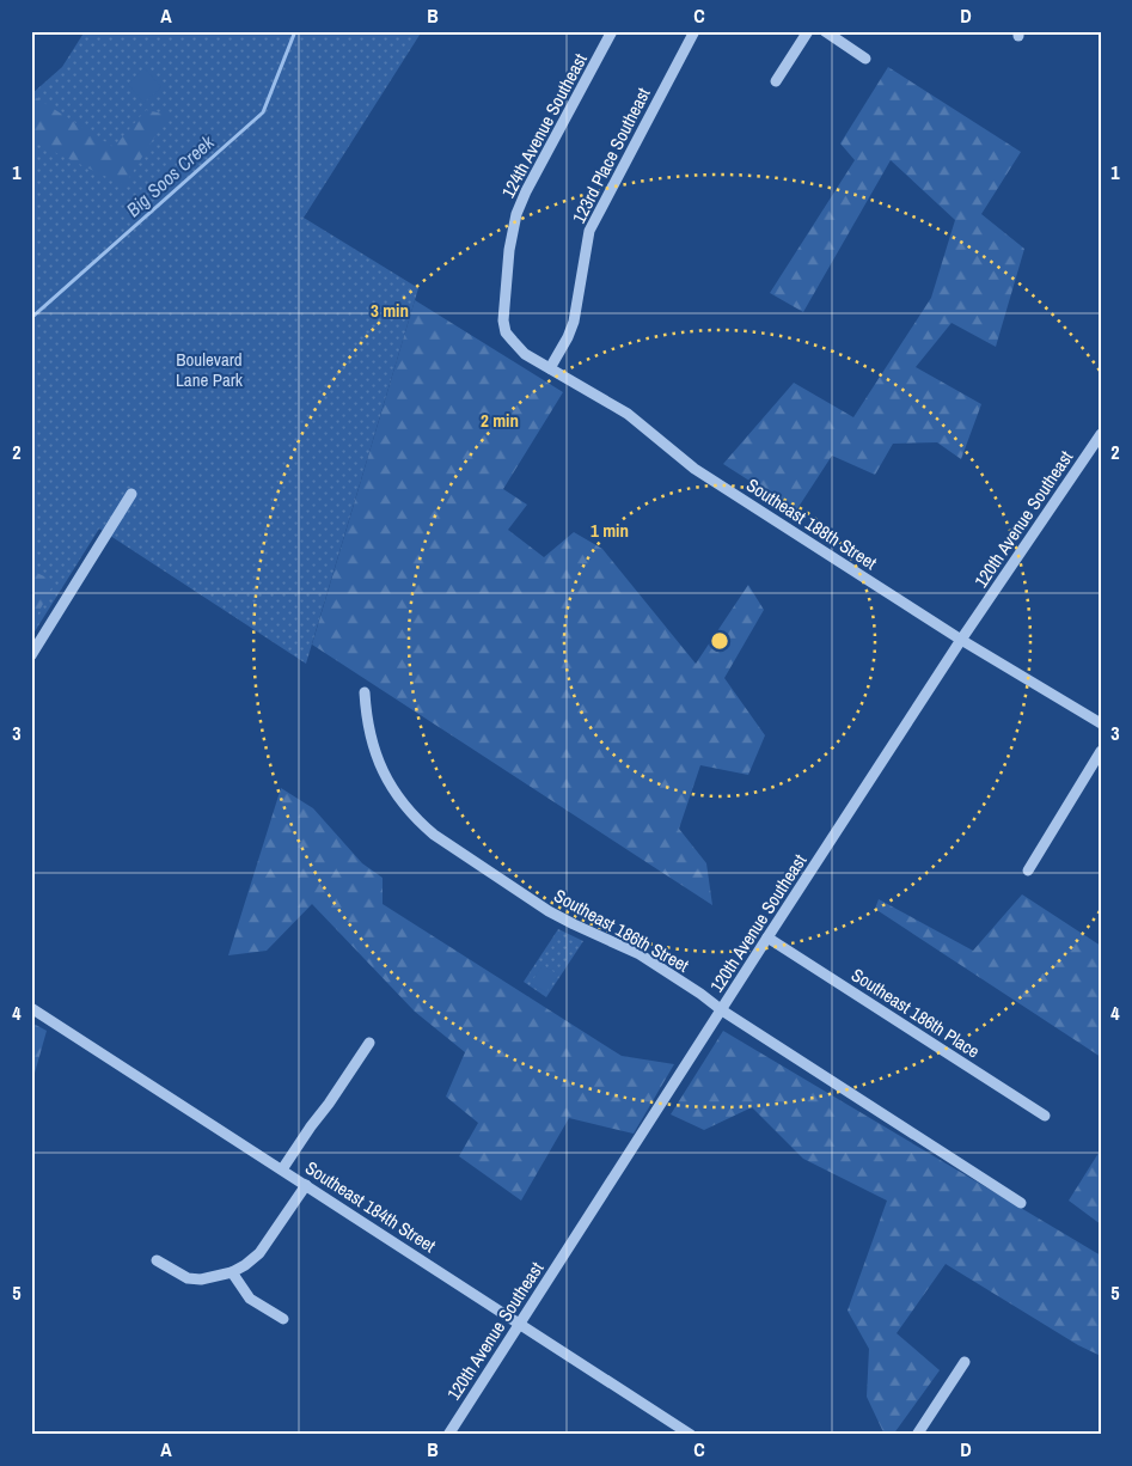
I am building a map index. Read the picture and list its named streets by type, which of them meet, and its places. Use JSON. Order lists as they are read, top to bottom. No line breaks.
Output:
{"streets":{"street":["124th Avenue Southeast","123rd Place Southeast","120th Avenue Southeast","Southeast 188th Street","Southeast 186th Street","Southeast 186th Place","Southeast 184th Street"]},"crossings":[["124th Avenue Southeast","Southeast 188th Street"],["123rd Place Southeast","Southeast 188th Street"],["120th Avenue Southeast","Southeast 188th Street"],["120th Avenue Southeast","Southeast 186th Street"],["120th Avenue Southeast","Southeast 186th Place"],["120th Avenue Southeast","Southeast 184th Street"]],"water":["Big Soos Creek"],"parks":["Boulevard Lane Park"],"grid":{"columns":["A","B","C","D"],"rows":["1","2","3","4","5"]},"rings":["3 min","2 min","1 min"]}
